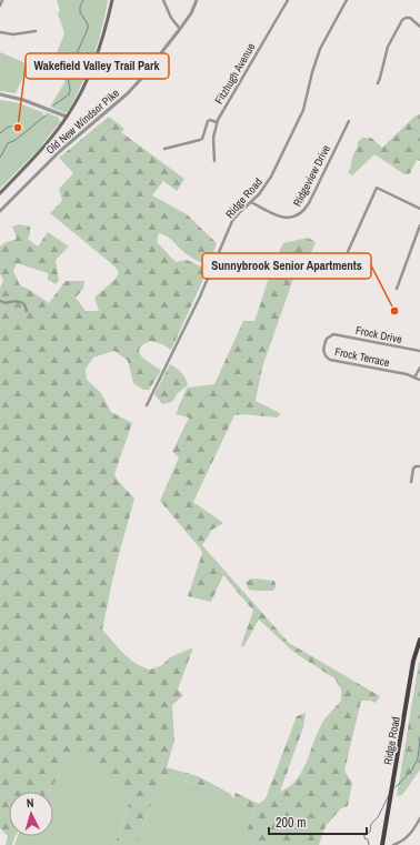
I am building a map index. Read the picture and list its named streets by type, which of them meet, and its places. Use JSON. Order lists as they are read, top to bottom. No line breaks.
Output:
{"streets":{"highway":["Ridge Road"],"street":["Fitzhugh Avenue","Old New Windsor Pike","Ridgeview Drive","Frock Drive","Frock Terrace"]},"crossings":[["Ridgeview Drive","Ridge Road"],["Frock Drive","Frock Terrace"]],"places":["Wakefield Valley Trail Park","Sunnybrook Senior Apartments"],"scale_bar":"200 m","north":"top"}
